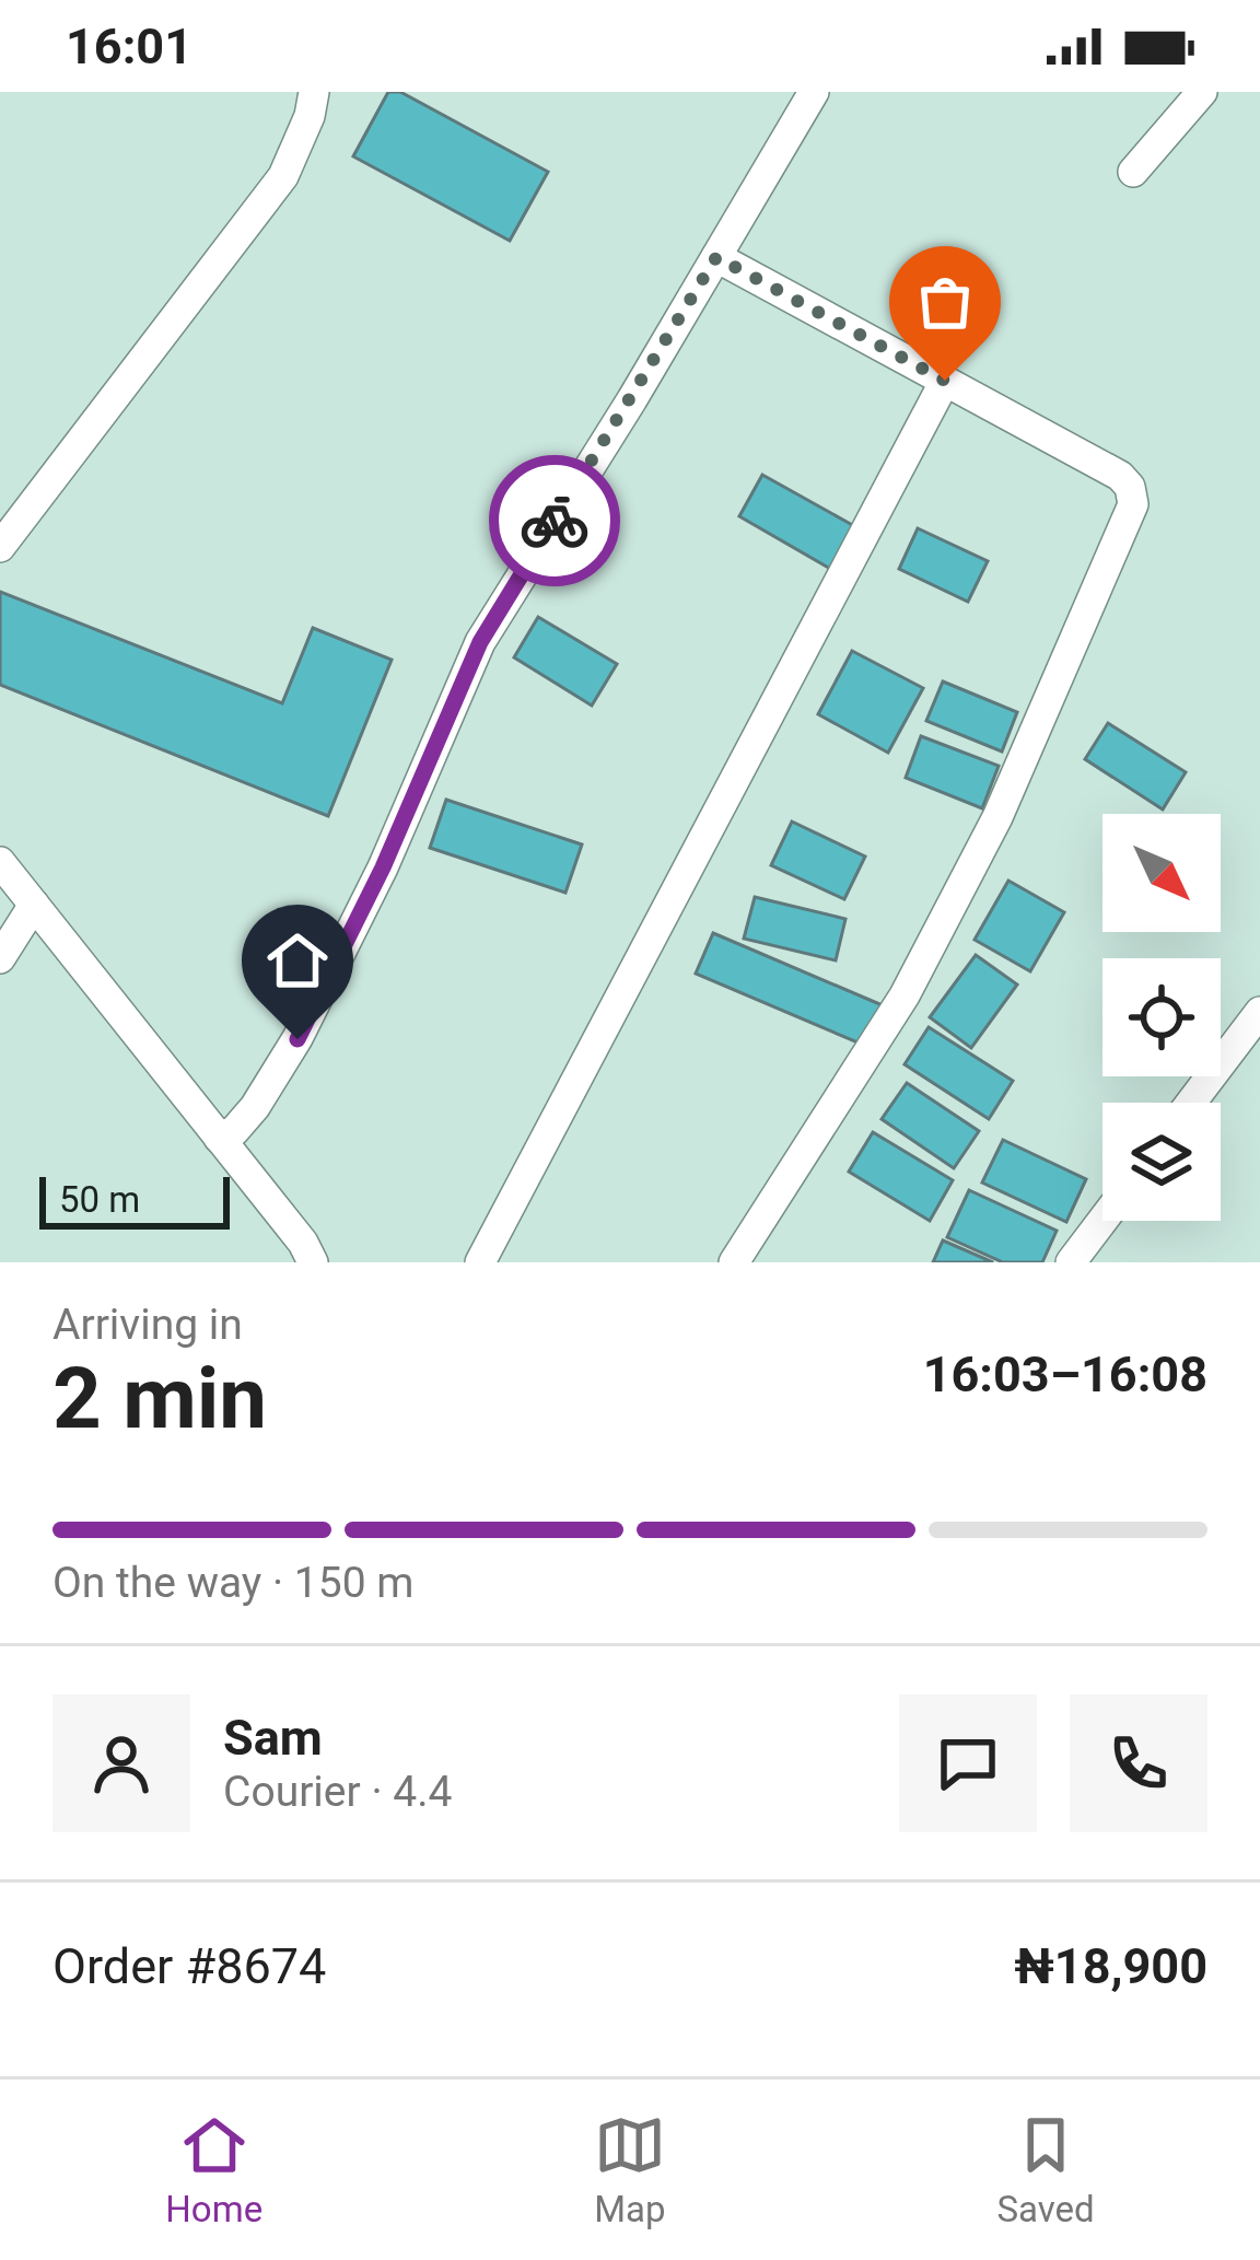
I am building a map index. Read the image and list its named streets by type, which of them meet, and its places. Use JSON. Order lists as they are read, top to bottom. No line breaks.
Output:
{"scale_bar":"50 m","north":"bottom right","page":{"status":"16:01","scale":"50 m","heading":["2 min","Arriving in","16:03–16:08"],"panel":["Sam","Courier · 4.4","Order #8674","₦18,900"],"bar":"On the way · 150 m","tabs":["Home","Map","Saved"]}}
